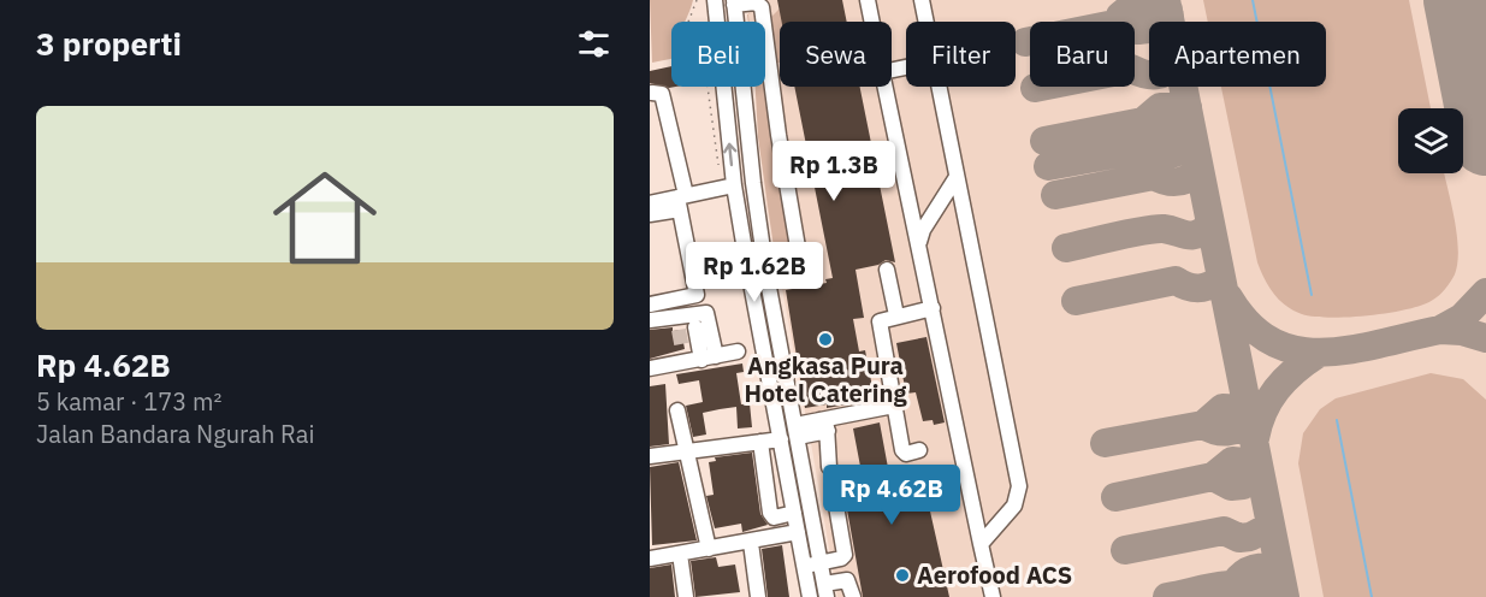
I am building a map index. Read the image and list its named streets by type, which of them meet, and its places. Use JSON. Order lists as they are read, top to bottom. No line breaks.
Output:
{"places":["Angkasa Pura Hotel Catering","Aerofood ACS"],"page":{"heading":"3 properti","chip":["Beli","Sewa","Filter","Baru","Apartemen"],"list":[{"name":"Rp 4.62B","note":"5 kamar · 173 m² · Jalan Bandara Ngurah Rai"}],"price":["Rp 1.3B","Rp 1.62B","Rp 4.62B"]}}
